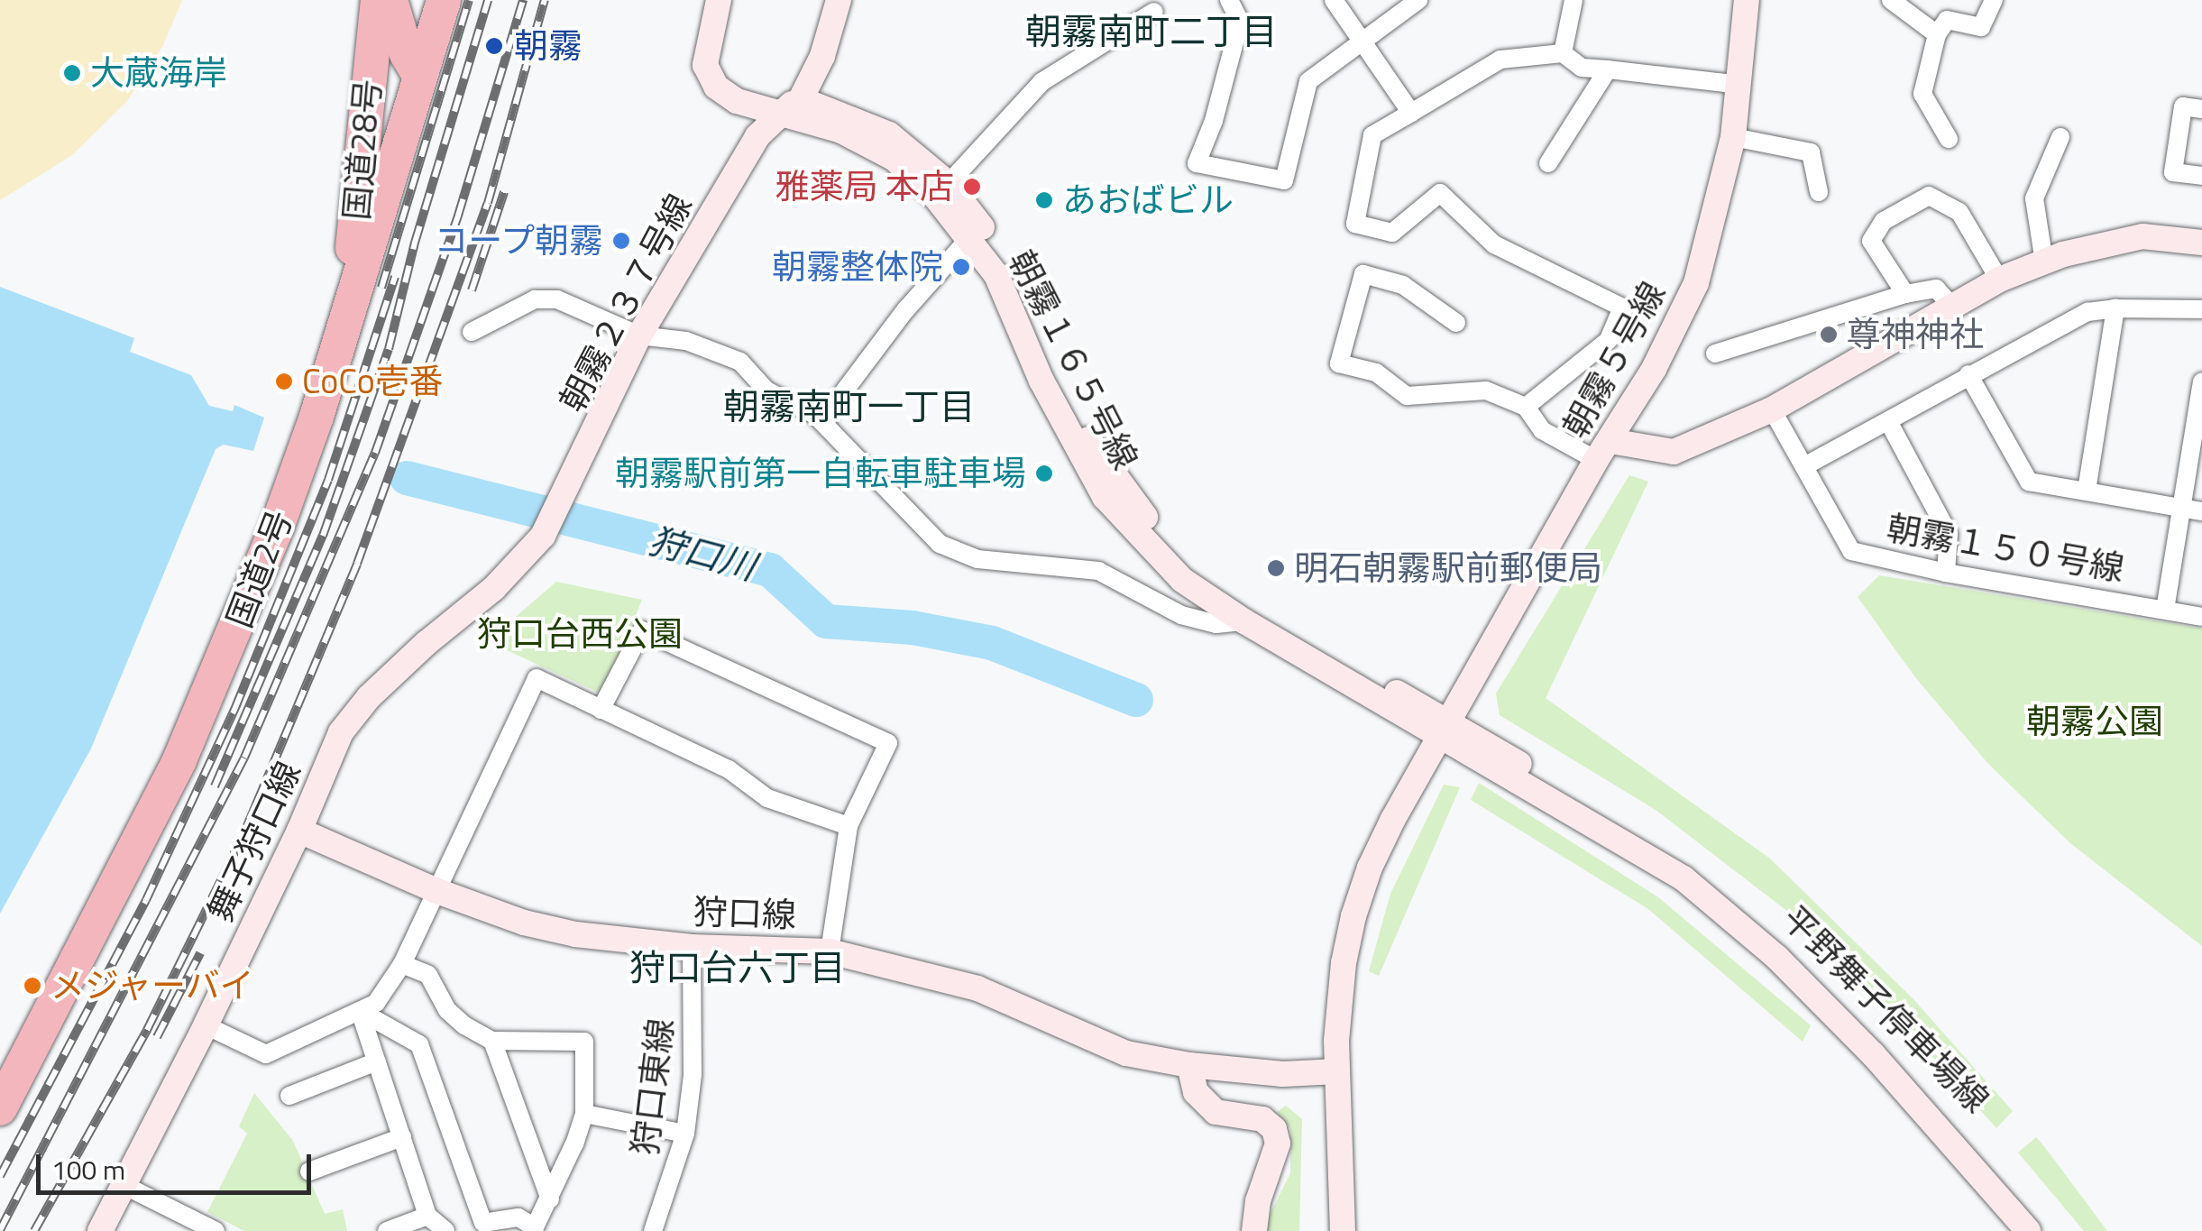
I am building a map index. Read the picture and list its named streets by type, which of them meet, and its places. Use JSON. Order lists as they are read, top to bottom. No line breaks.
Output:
{"streets":{"highway":["国道28号","国道2号"],"street":["朝霧２３７号線","朝霧１６５号線","朝霧５号線","朝霧１５０号線","舞子狩口線","狩口線","平野舞子停車場線","狩口東線"]},"crossings":[["国道28号","国道2号"],["朝霧２３７号線","朝霧１６５号線"],["朝霧２３７号線","舞子狩口線"],["朝霧１６５号線","朝霧５号線"],["朝霧１６５号線","平野舞子停車場線"],["朝霧５号線","平野舞子停車場線"],["舞子狩口線","狩口線"],["狩口線","狩口東線"]],"districts":["朝霧南町二丁目","朝霧南町一丁目","狩口台六丁目"],"water":["狩口川"],"parks":["狩口台西公園","朝霧公園"],"places":["朝霧","大蔵海岸","雅薬局 本店","あおばビル","コープ朝霧","朝霧整体院","尊神神社","CoCo壱番","朝霧駅前第一自転車駐車場","明石朝霧駅前郵便局","メジャーバイ"],"scale_bar":"100 m"}
